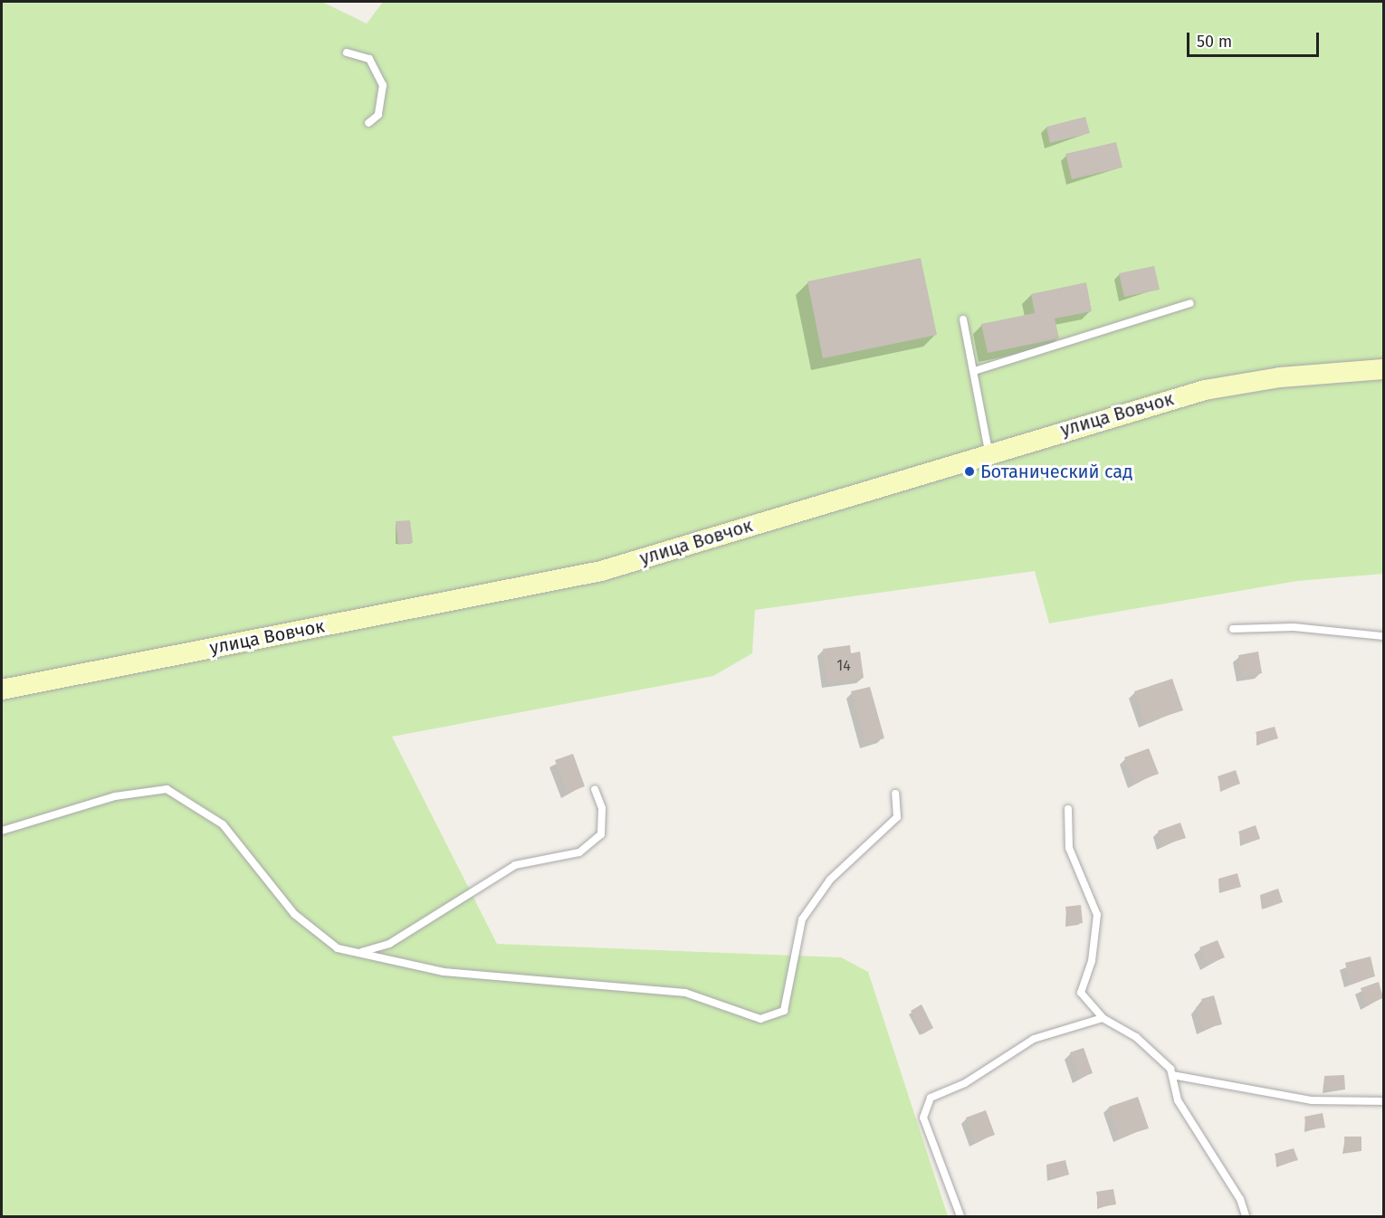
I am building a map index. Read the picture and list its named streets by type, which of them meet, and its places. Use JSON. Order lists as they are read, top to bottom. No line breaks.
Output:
{"streets":{"street":["улица Вовчок"]},"places":["Ботанический сад"],"house_numbers":["14"],"scale_bar":"50 m"}
